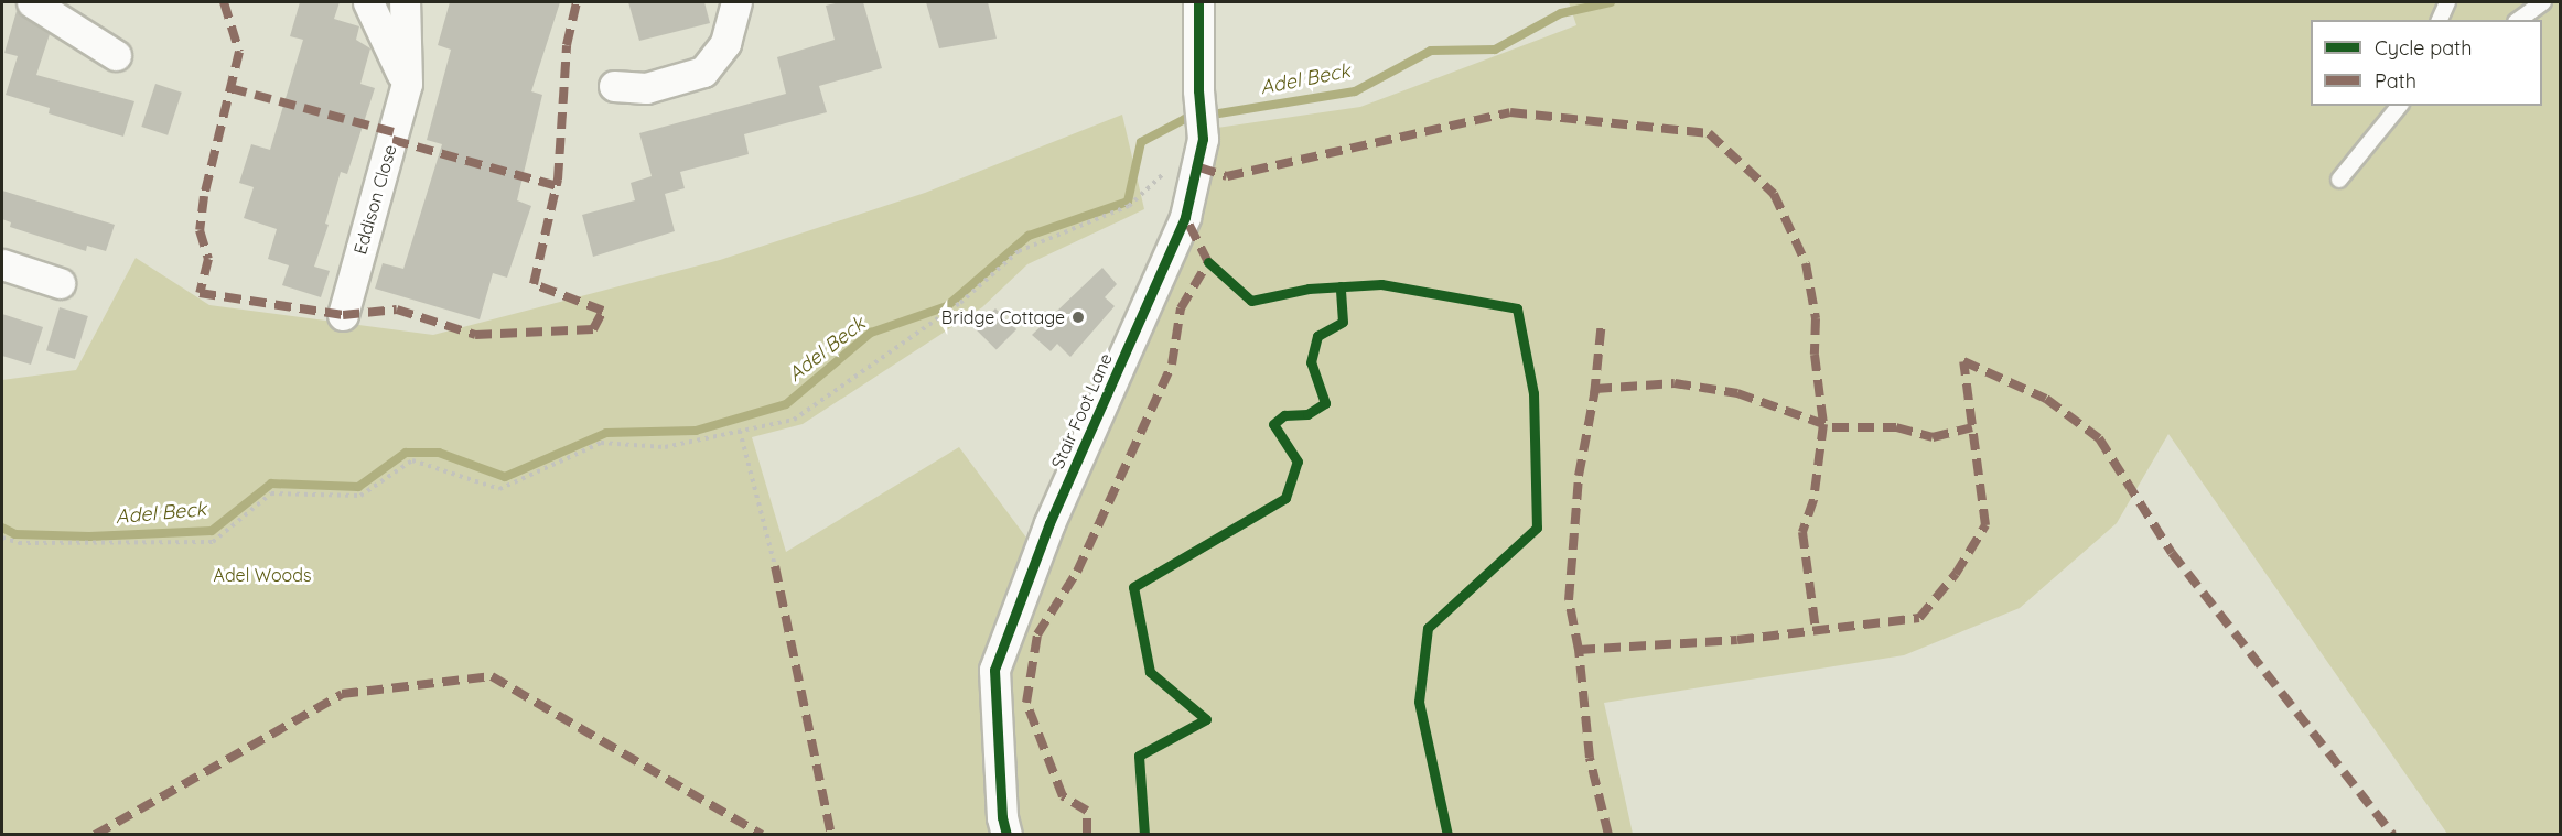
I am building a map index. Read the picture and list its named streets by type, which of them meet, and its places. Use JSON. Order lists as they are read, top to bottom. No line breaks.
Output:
{"streets":{"street":["Eddison Close","Stair Foot Lane"]},"water":["Adel Beck"],"parks":["Adel Woods"],"places":["Bridge Cottage"],"legend":["Cycle path","Path"]}
